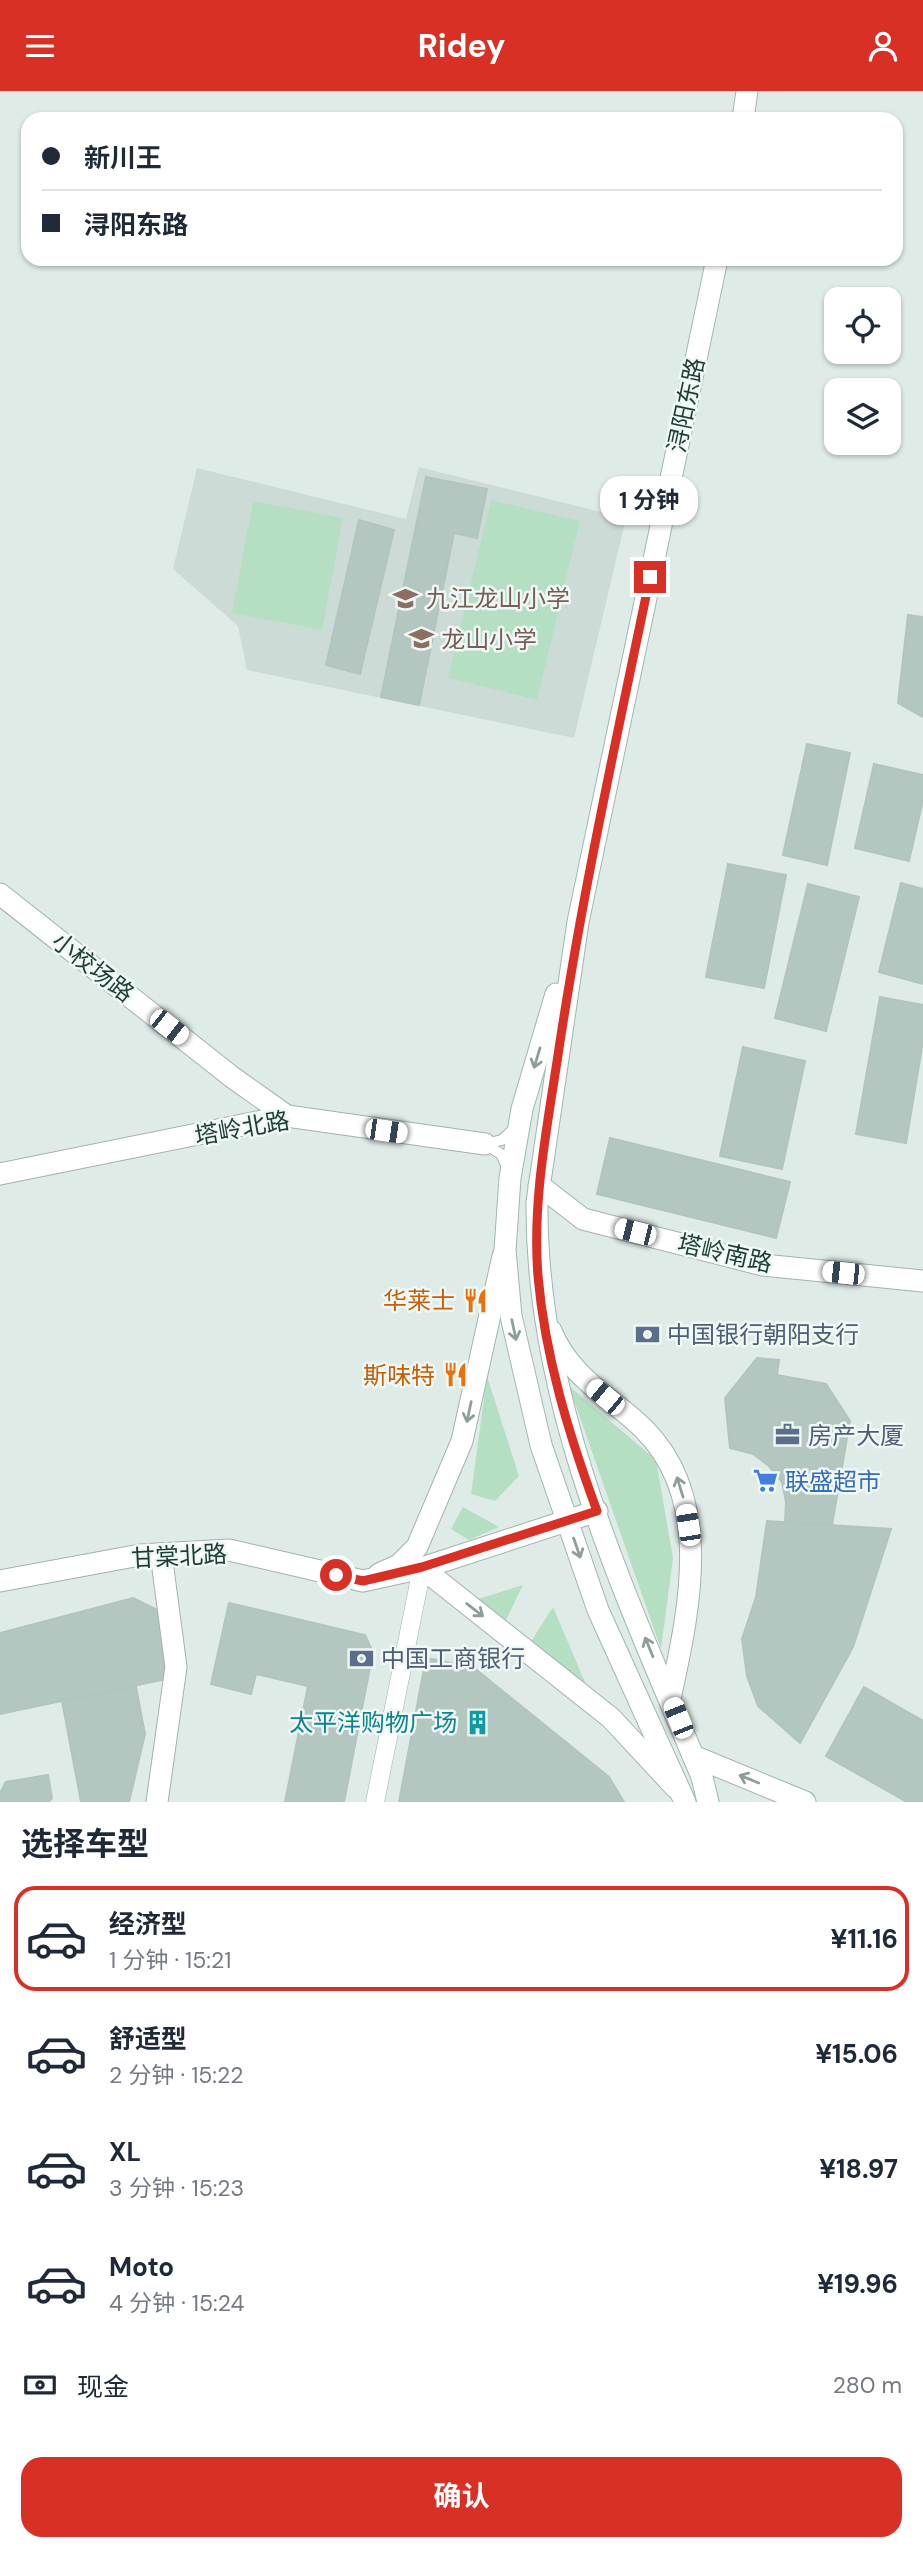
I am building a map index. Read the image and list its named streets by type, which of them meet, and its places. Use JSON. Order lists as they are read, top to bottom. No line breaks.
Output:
{"streets":{"street":["浔阳东路","小校场路","塔岭北路","塔岭南路","甘棠北路"]},"crossings":[["小校场路","塔岭北路"]],"places":{"school or university":["九江龙山小学","龙山小学"],"restaurant":["华莱士","斯味特"],"bank":["中国银行朝阳支行","中国工商银行"],"office":["房产大厦"],"supermarket":["联盛超市"],"building":["太平洋购物广场"]},"page":{"header":"Ridey","banner":["新川王","浔阳东路"],"bubble":"1 分钟","heading":"选择车型","list":[{"name":"经济型","note":"1 分钟 · 15:21","value":"¥11.16"},{"name":"舒适型","note":"2 分钟 · 15:22","value":"¥15.06"},{"name":"XL","note":"3 分钟 · 15:23","value":"¥18.97"},{"name":"Moto","note":"4 分钟 · 15:24","value":"¥19.96"}],"pay":["现金","280 m"],"buttons":"确认"}}
